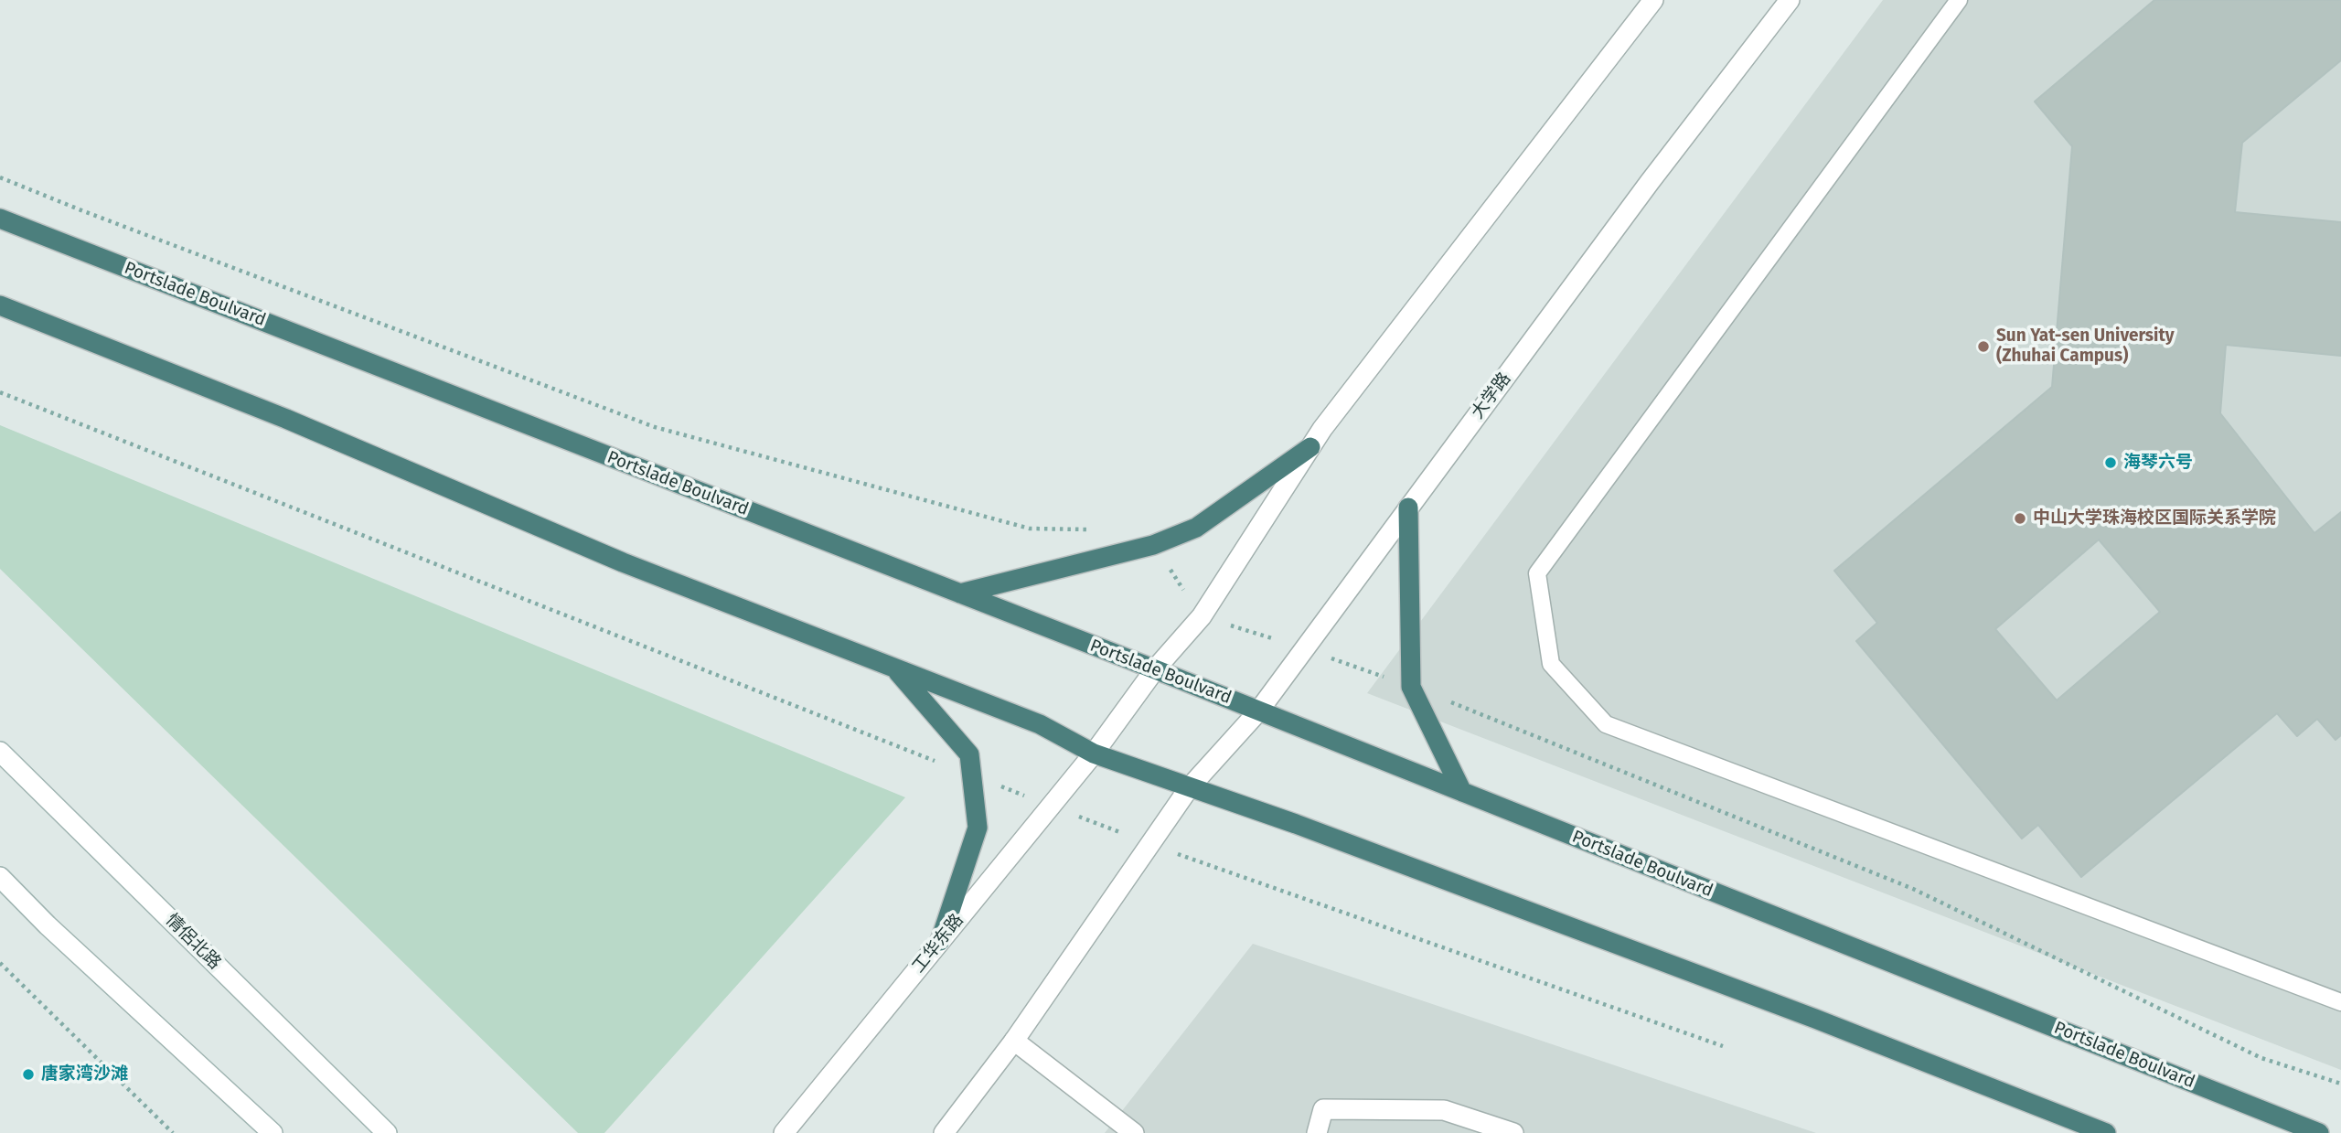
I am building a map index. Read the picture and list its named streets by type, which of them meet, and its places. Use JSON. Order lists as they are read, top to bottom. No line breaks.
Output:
{"streets":{"highway":["Portslade Boulvard"],"street":["大学路","情侶北路","工华东路"]},"crossings":[["Portslade Boulvard","大学路"]],"places":["Sun Yat-sen University (Zhuhai Campus)","海琴六号","中山大学珠海校区国际关系学院","唐家湾沙滩"]}
